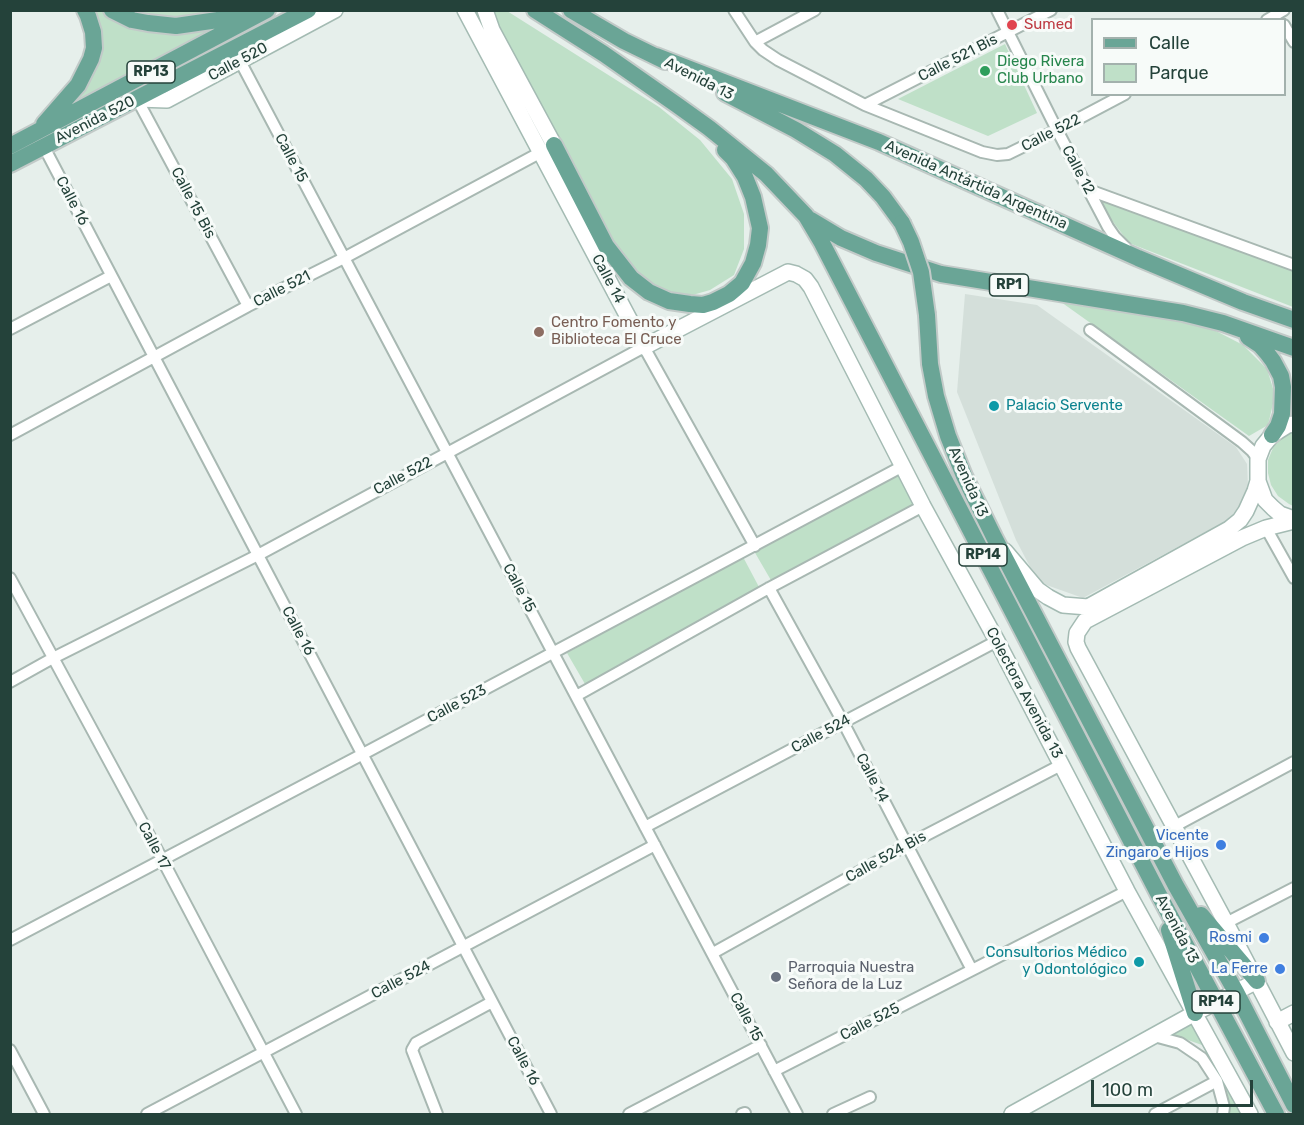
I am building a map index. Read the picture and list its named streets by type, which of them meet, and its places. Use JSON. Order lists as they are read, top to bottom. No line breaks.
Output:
{"streets":{"main road":["RP13","Avenida 13","Avenida 520","Avenida Antártida Argentina","RP1","RP14"],"street":["Calle 521 Bis","Calle 520","Calle 522","Calle 15","Calle 12","Calle 16","Calle 15 Bis","Calle 14","Calle 521","Colectora Avenida 13","Calle 523","Calle 524","Calle 17","Calle 524 Bis","Calle 525"]},"crossings":[["Calle 521 Bis","Calle 12"],["Calle 521 Bis","Avenida Antártida Argentina"],["Calle 520","Avenida 520"],["Calle 520","Calle 15"],["Calle 520","Calle 15 Bis"],["Avenida 13","Avenida Antártida Argentina"],["Avenida 13","RP1"],["Avenida 520","Calle 16"],["Avenida 520","Calle 15 Bis"],["Calle 522","Calle 15"],["Calle 522","Calle 12"],["Calle 522","Avenida Antártida Argentina"],["Calle 522","Calle 16"],["Calle 522","Calle 14"],["Calle 522","Colectora Avenida 13"],["Calle 522","Calle 17"],["Calle 15","Calle 521"],["Calle 15","Calle 523"],["Calle 15","Calle 524"],["Calle 15","Calle 524 Bis"],["Calle 15","Calle 525"],["Calle 12","Avenida Antártida Argentina"],["Calle 16","Calle 521"],["Calle 16","Calle 523"],["Calle 16","Calle 524"],["Calle 15 Bis","Calle 521"],["Calle 14","Calle 521"],["Calle 14","Calle 523"],["Calle 14","Calle 524"],["Calle 14","Calle 524 Bis"],["Calle 14","Calle 525"],["Colectora Avenida 13","Calle 523"],["Colectora Avenida 13","Calle 524"],["Colectora Avenida 13","Calle 524 Bis"],["Colectora Avenida 13","Calle 525"],["Calle 523","Calle 17"],["Calle 524","Calle 17"]],"places":["Sumed","Diego Rivera Club Urbano","Centro Fomento y Biblioteca El Cruce","Palacio Servente","Vicente Zingaro e Hijos","Rosmi","Consultorios Médico y Odontológico","La Ferre","Parroquia Nuestra Señora de la Luz"],"legend":["Calle","Parque"],"scale_bar":"100 m"}
